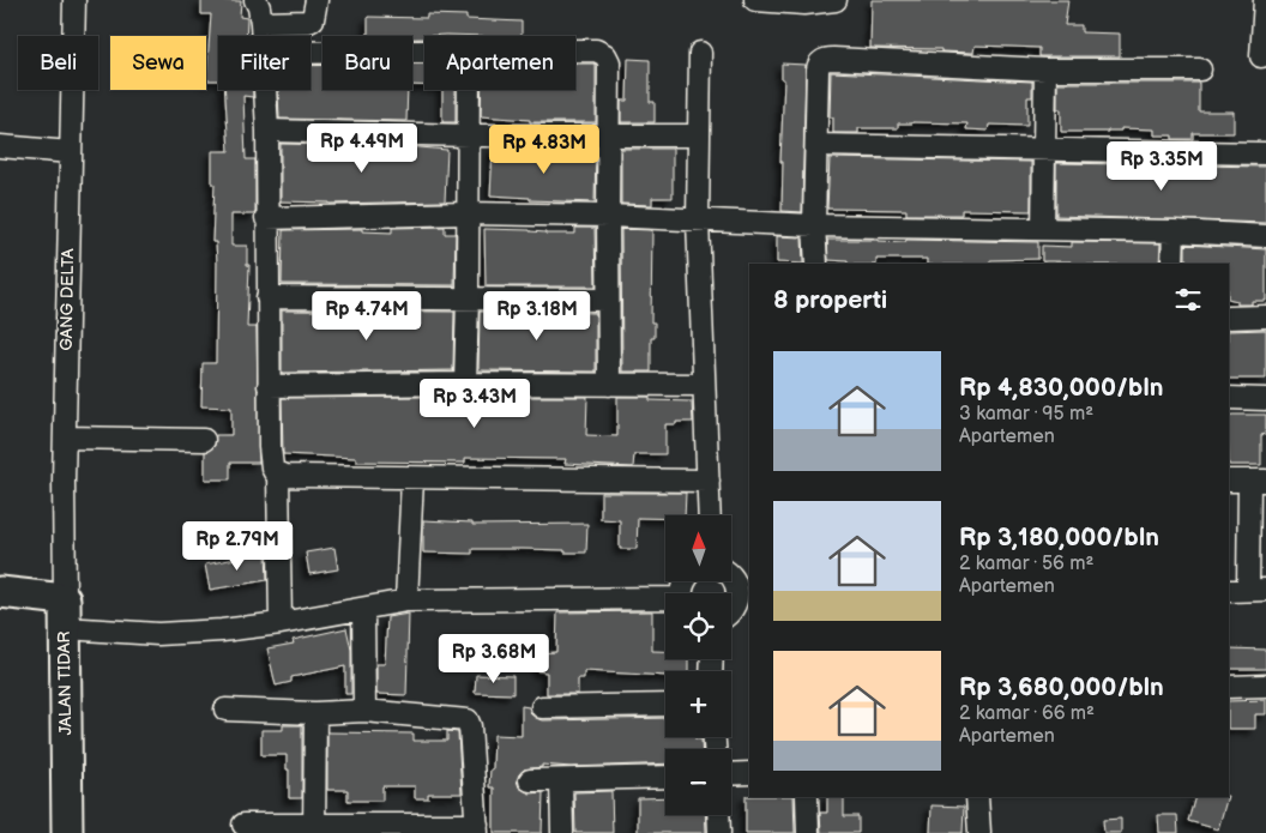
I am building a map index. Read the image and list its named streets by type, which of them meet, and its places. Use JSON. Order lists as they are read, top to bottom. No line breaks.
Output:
{"streets":{"main road":["JALAN TIDAR"],"street":["GANG DELTA"]},"crossings":[["GANG DELTA","JALAN TIDAR"]],"north":"top","page":{"chip":["Beli","Sewa","Filter","Baru","Apartemen"],"price":["Rp 4.49M","Rp 4.83M","Rp 3.35M","Rp 4.74M","Rp 3.18M","Rp 3.43M","Rp 2.79M","Rp 3.68M"],"heading":"8 properti","list":[{"name":"Rp 4,830,000/bln","note":"3 kamar · 95 m² · Apartemen"},{"name":"Rp 3,180,000/bln","note":"2 kamar · 56 m² · Apartemen"},{"name":"Rp 3,680,000/bln","note":"2 kamar · 66 m² · Apartemen"}],"map_buttons":["+","−"]}}
